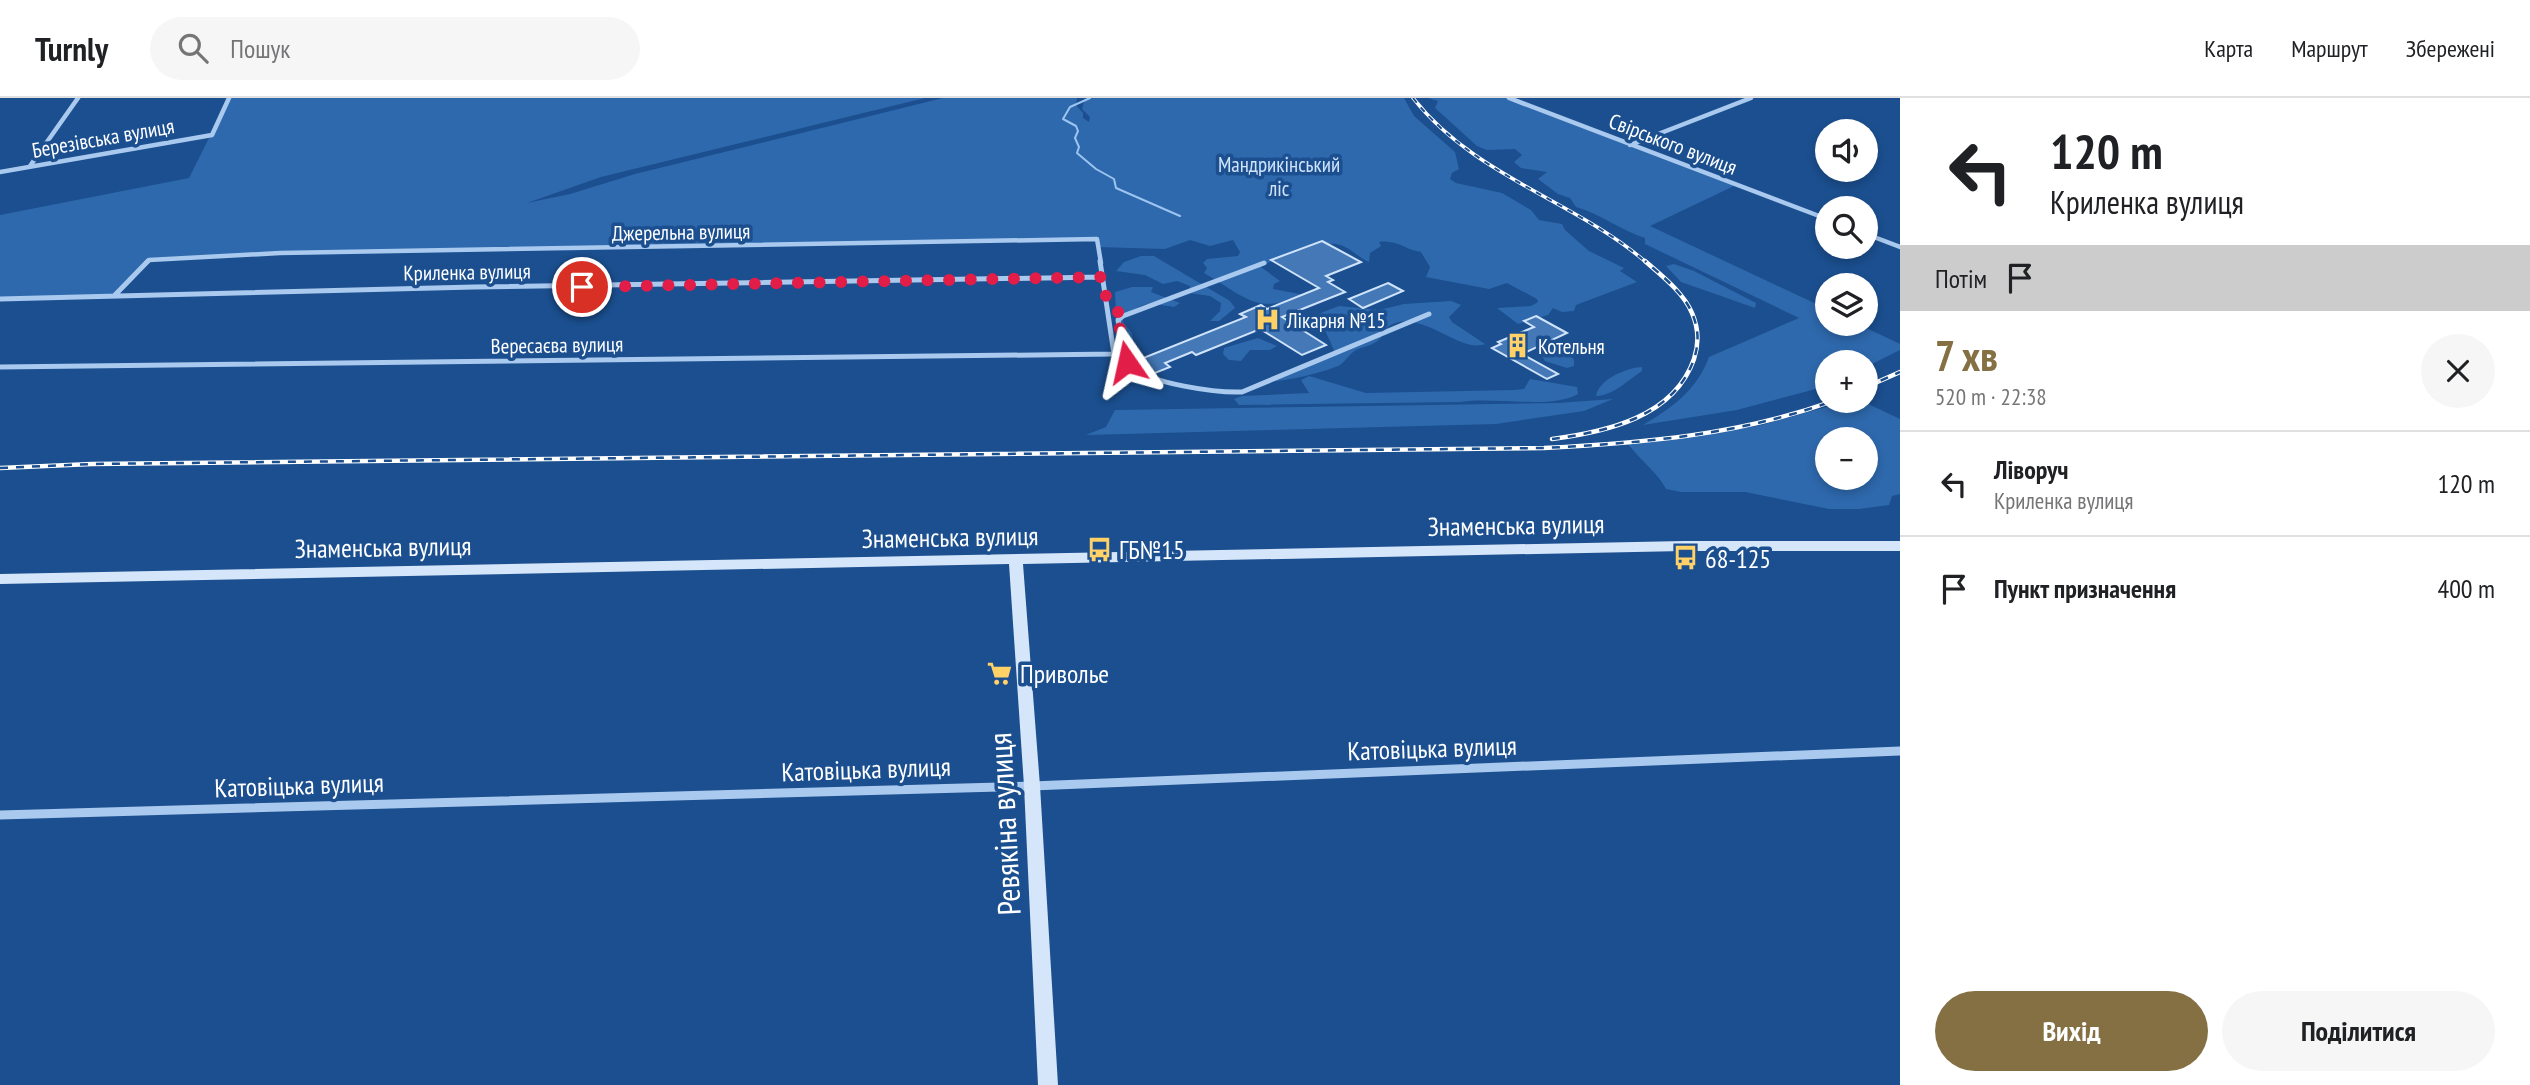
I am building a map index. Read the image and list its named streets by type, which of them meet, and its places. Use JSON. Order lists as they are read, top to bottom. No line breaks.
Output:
{"streets":{"main road":["Знаменська вулиця","Ревякіна вулиця"],"street":["Березівська вулиця","Свірського вулиця","Джерельна вулиця","Криленка вулиця","Вересаєва вулиця","Катовіцька вулиця"]},"crossings":[["Джерельна вулиця","Криленка вулиця"],["Джерельна вулиця","Вересаєва вулиця"],["Знаменська вулиця","Ревякіна вулиця"],["Катовіцька вулиця","Ревякіна вулиця"]],"parks":["Мандрикінський ліс"],"places":{"hospital":["Лікарня №15"],"building":["Котельня"],"bus stop":["ГБ№15","68-125"],"supermarket":["Приволье"]},"page":{"header":"Turnly","search":"Пошук","nav":["Карта","Маршрут","Збережені"],"turn":["120 m","Криленка вулиця"],"map_buttons":["+","−"],"then":"Потім","heading":["7 хв","520 m · 22:38"],"list":[{"name":"Ліворуч","note":"Криленка вулиця","value":"120 m"},{"name":"Пункт призначення","value":"400 m"}],"buttons":["Вихід","Поділитися"]}}
